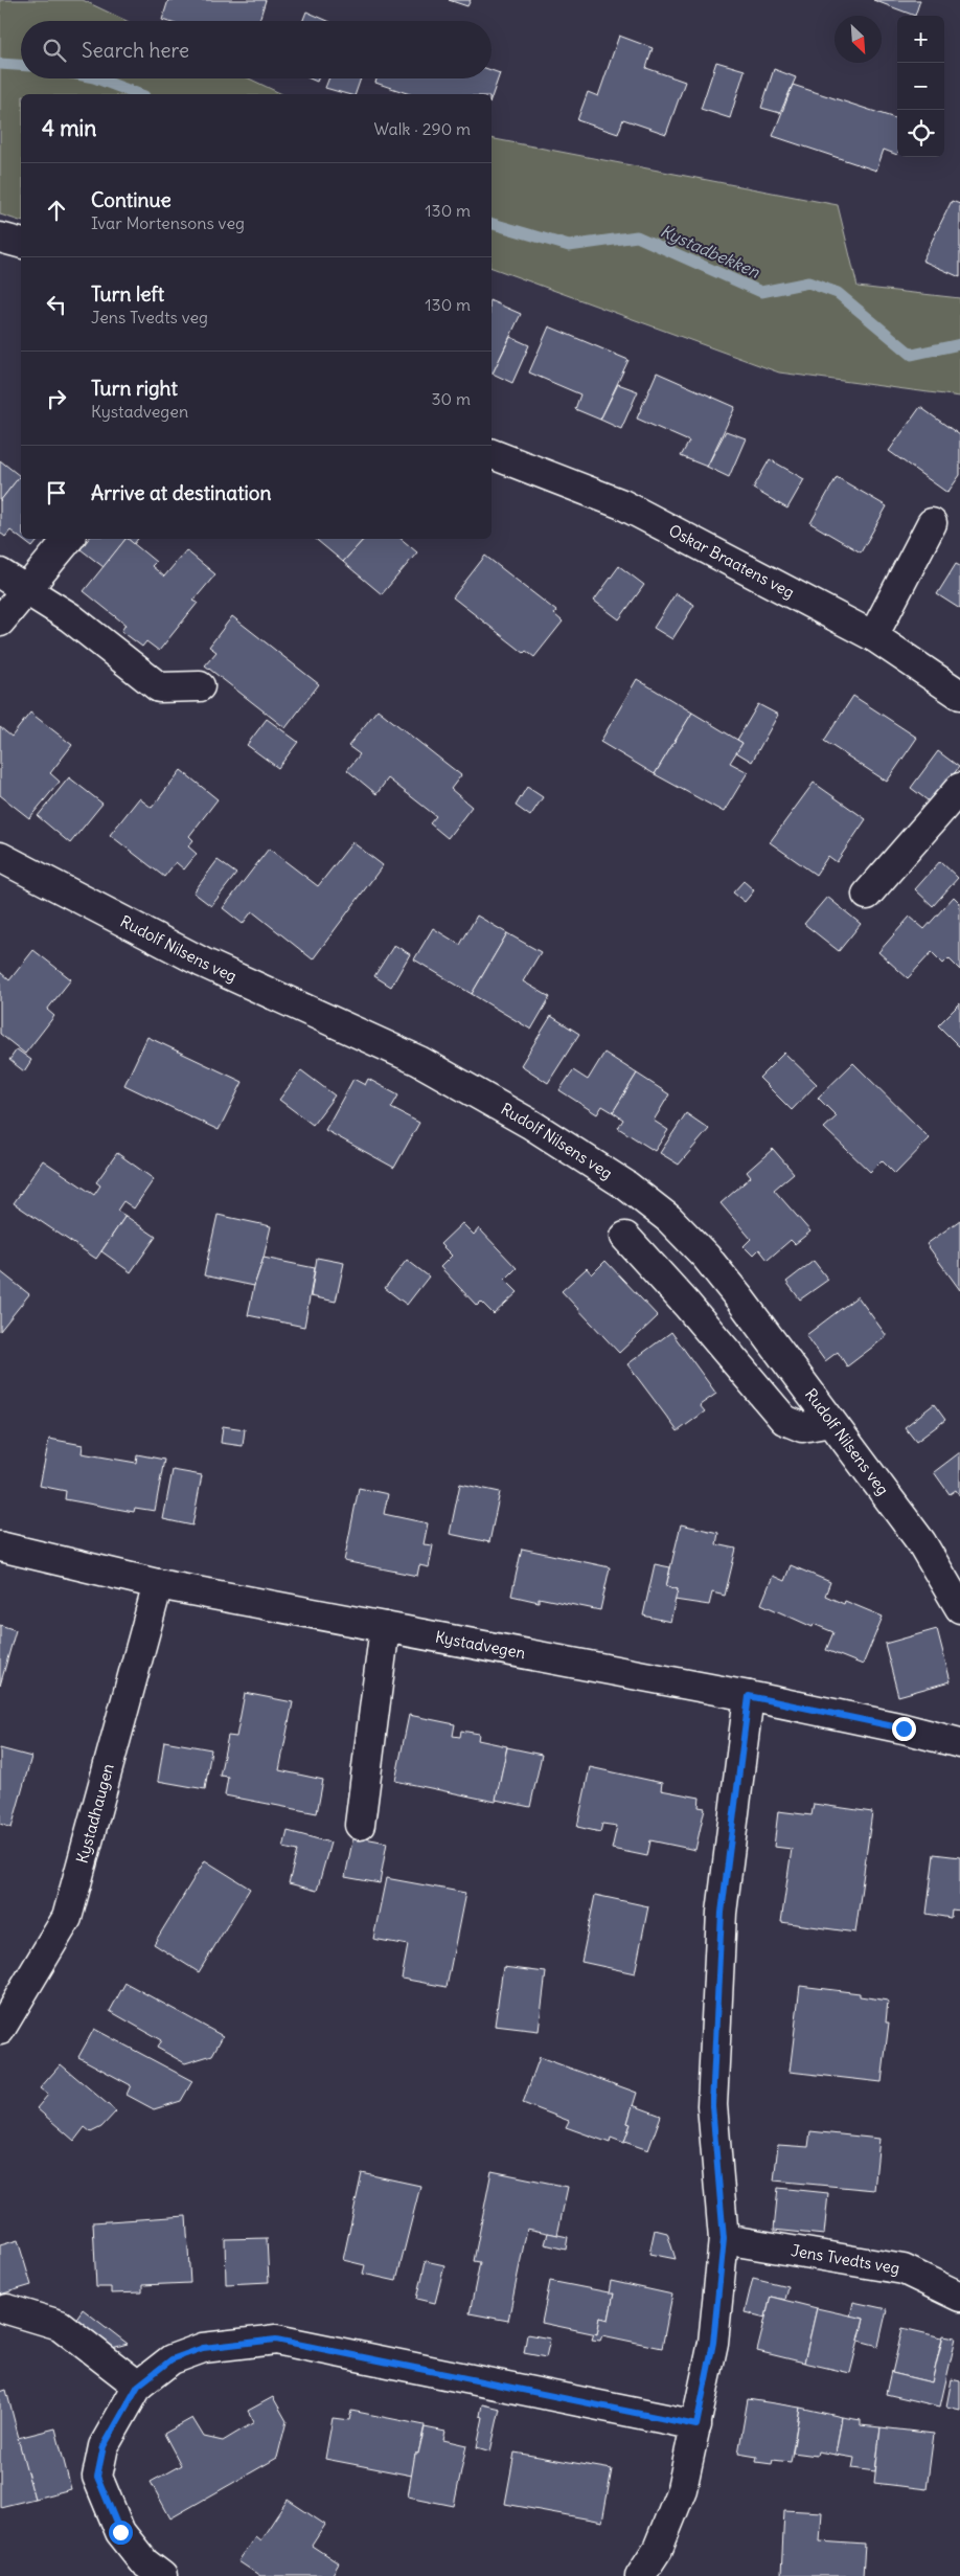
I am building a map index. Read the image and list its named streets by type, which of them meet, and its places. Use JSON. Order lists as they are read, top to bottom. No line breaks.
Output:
{"streets":{"street":["Oskar Braatens veg","Rudolf Nilsens veg","Kystadvegen","Kystadhaugen","Jens Tvedts veg"]},"crossings":[["Kystadvegen","Kystadhaugen"]],"water":["Kystadbekken"],"north":"bottom right","page":{"map_buttons":["+","−"],"search":"Search here","heading":["4 min","Walk · 290 m"],"list":[["Continue","Ivar Mortensons veg","130 m"],["Turn left","Jens Tvedts veg","130 m"],["Turn right","Kystadvegen","30 m"],"Arrive at destination"]}}
